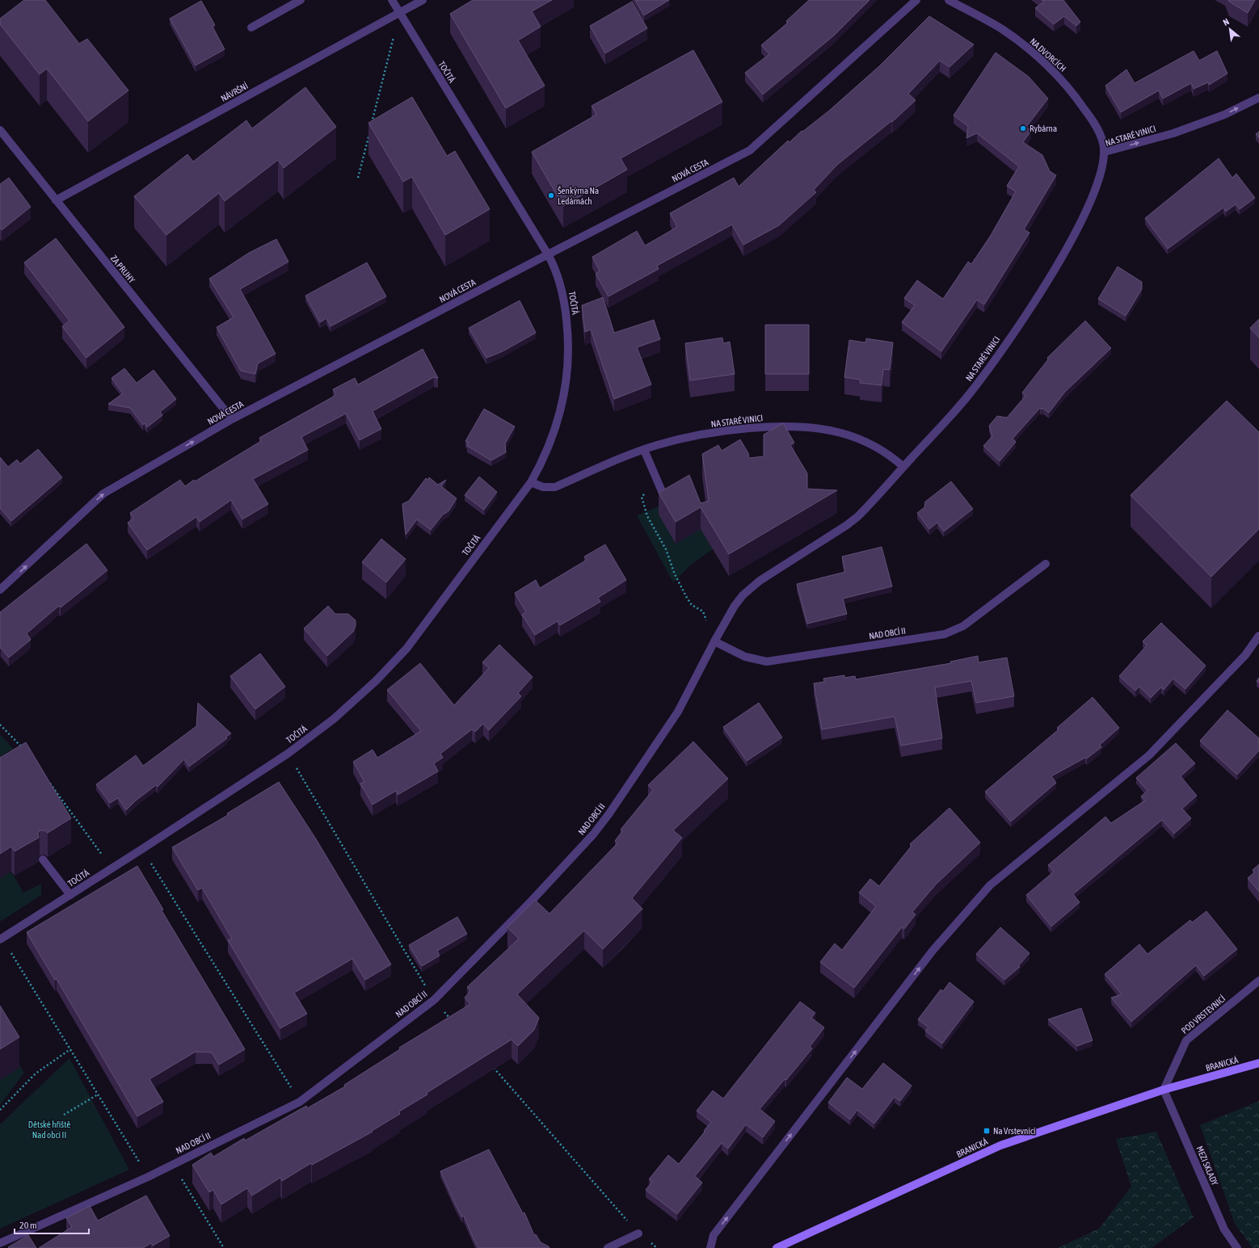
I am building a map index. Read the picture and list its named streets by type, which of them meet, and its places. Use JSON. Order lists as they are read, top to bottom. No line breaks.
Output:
{"streets":{"street":["NA DVORCÍCH","TOČITÁ","NÁVRŠNÍ","NA STARÉ VINICI","NOVÁ CESTA","ZA PRUHY","NAD OBCÍ II","POD VRSTEVNICÍ","BRANICKÁ","MEZI SKLADY"]},"crossings":[["NA DVORCÍCH","NA STARÉ VINICI"],["TOČITÁ","NÁVRŠNÍ"],["TOČITÁ","NA STARÉ VINICI"],["TOČITÁ","NOVÁ CESTA"],["NÁVRŠNÍ","ZA PRUHY"],["NA STARÉ VINICI","NAD OBCÍ II"],["NOVÁ CESTA","ZA PRUHY"],["POD VRSTEVNICÍ","BRANICKÁ"],["POD VRSTEVNICÍ","MEZI SKLADY"],["BRANICKÁ","MEZI SKLADY"]],"parks":["Dětské hřiště Nad obcí II"],"places":{"other":["Rybárna","Šenkýrna Na Ledárnách"],"transit":["Na Vrstevnici"]},"scale_bar":"20 m","north":"top left"}
